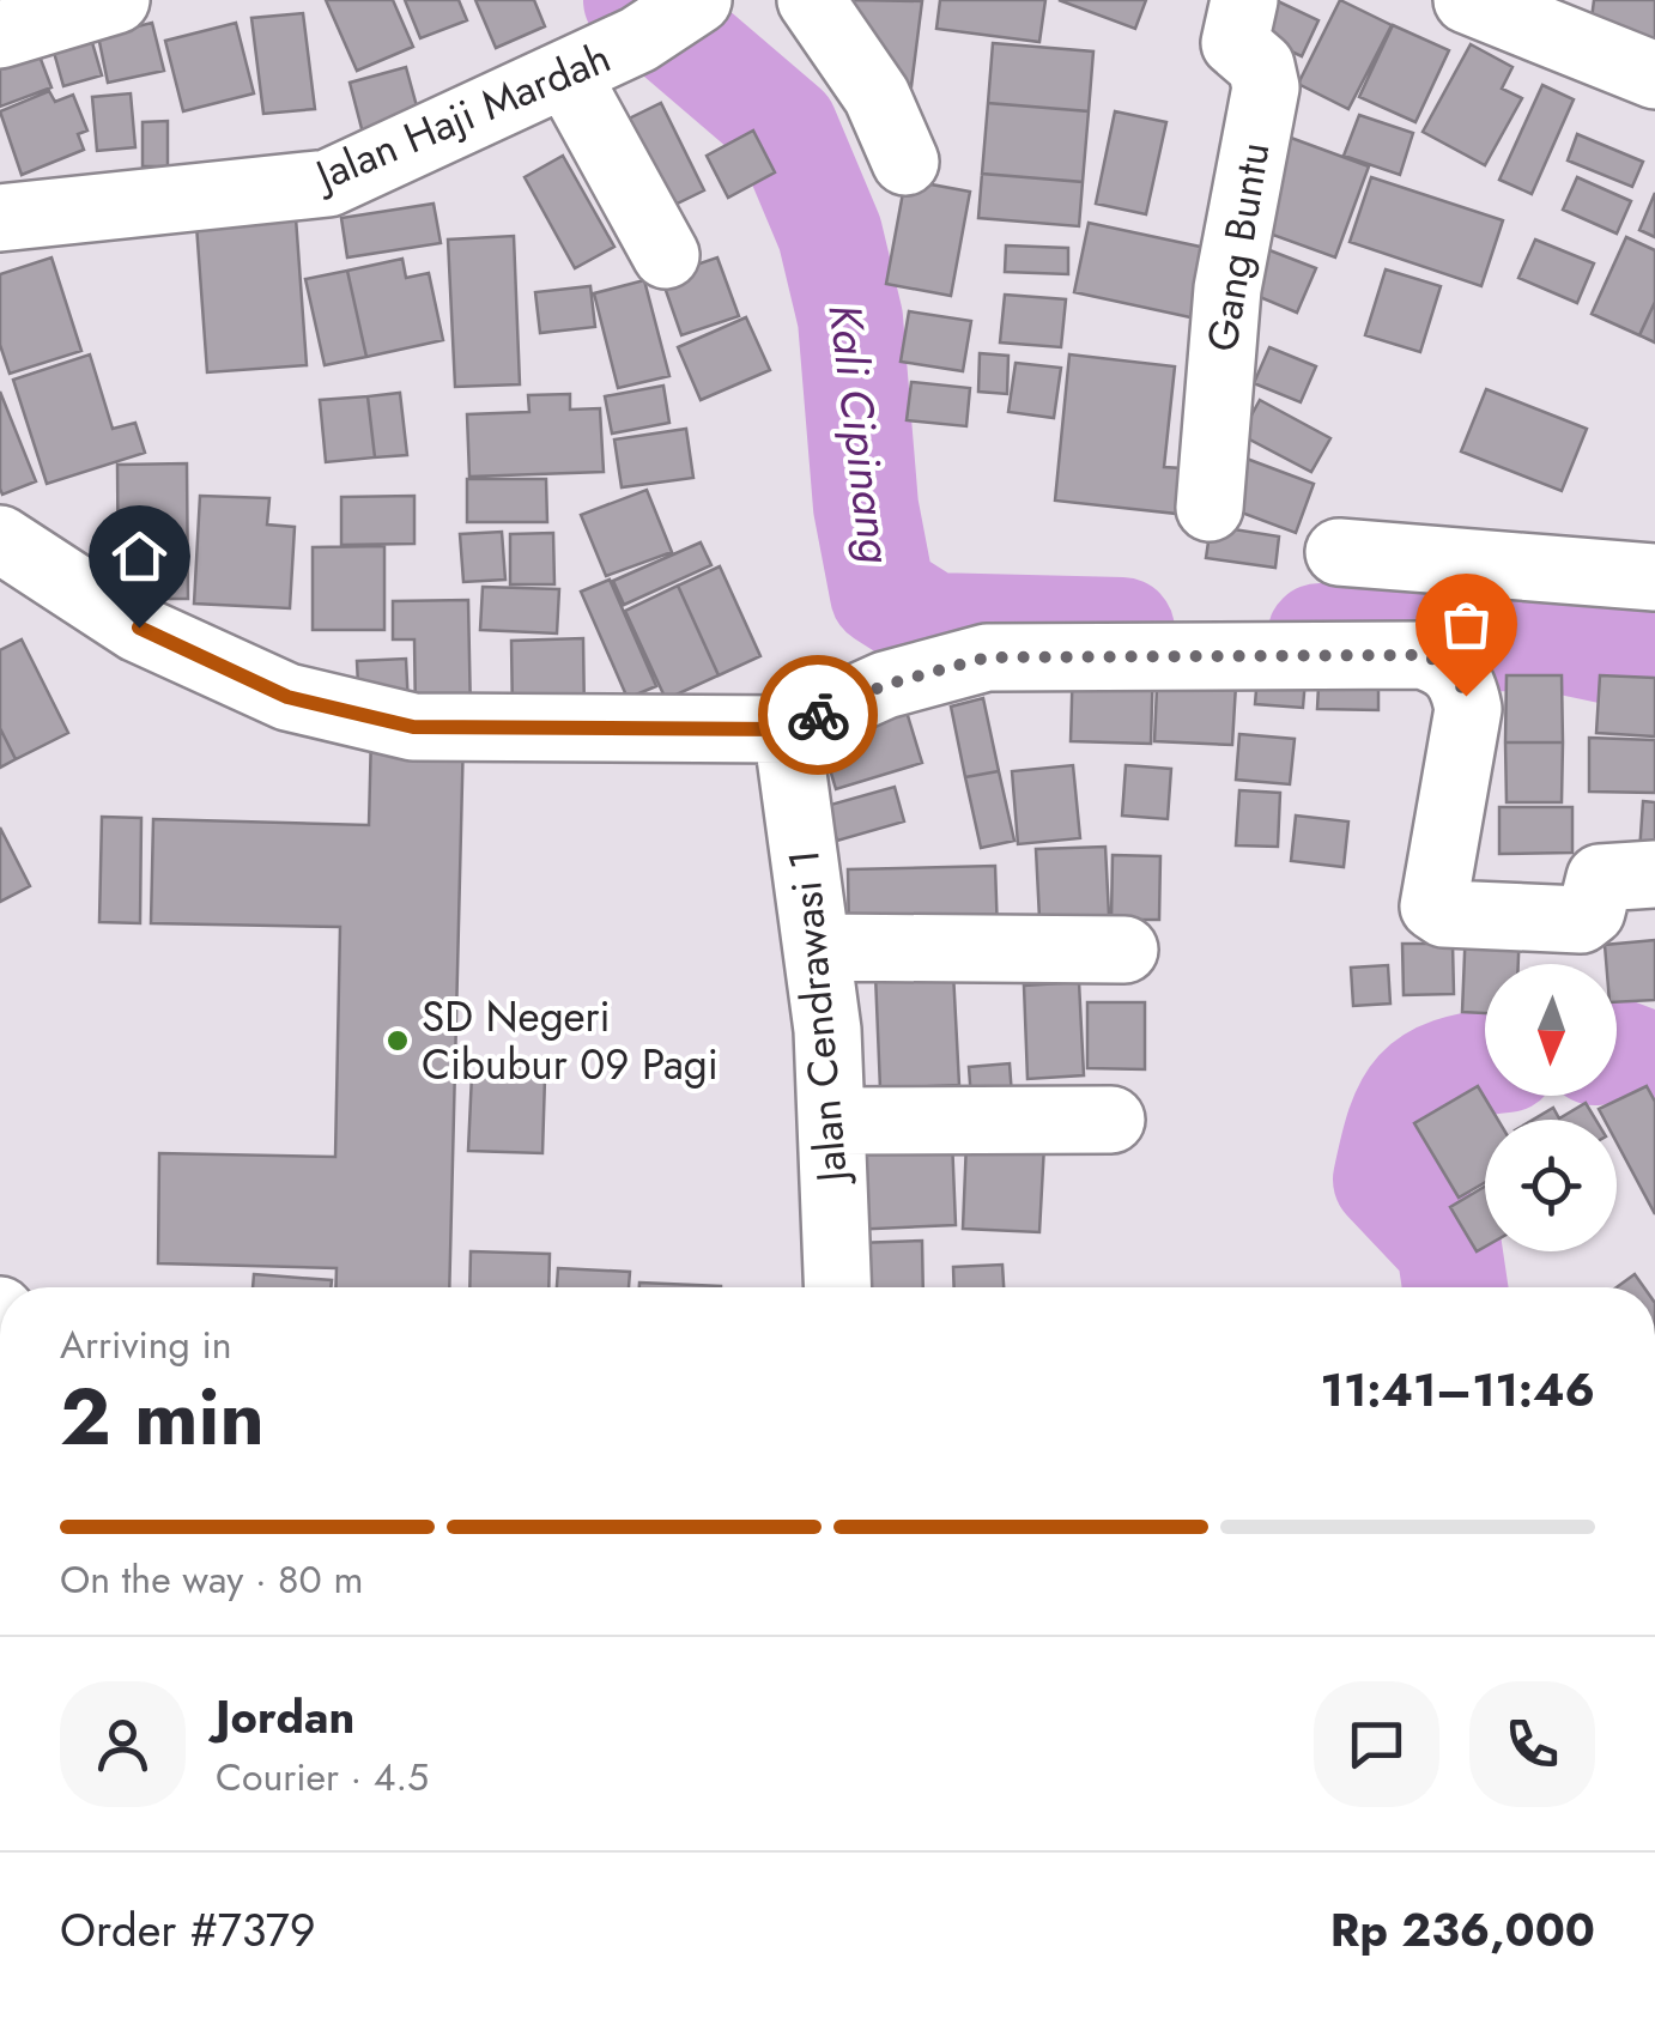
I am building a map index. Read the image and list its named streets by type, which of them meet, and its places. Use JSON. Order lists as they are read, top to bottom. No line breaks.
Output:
{"streets":{"street":["Jalan Haji Mardah","Gang Buntu","Jalan Cendrawasi 1"]},"water":["Kali Cipinang"],"places":["SD Negeri Cibubur 09 Pagi"],"north":"bottom","page":{"heading":["2 min","Arriving in","11:41–11:46"],"panel":["Jordan","Courier · 4.5","Order #7379","Rp 236,000"],"bar":"On the way · 80 m"}}
